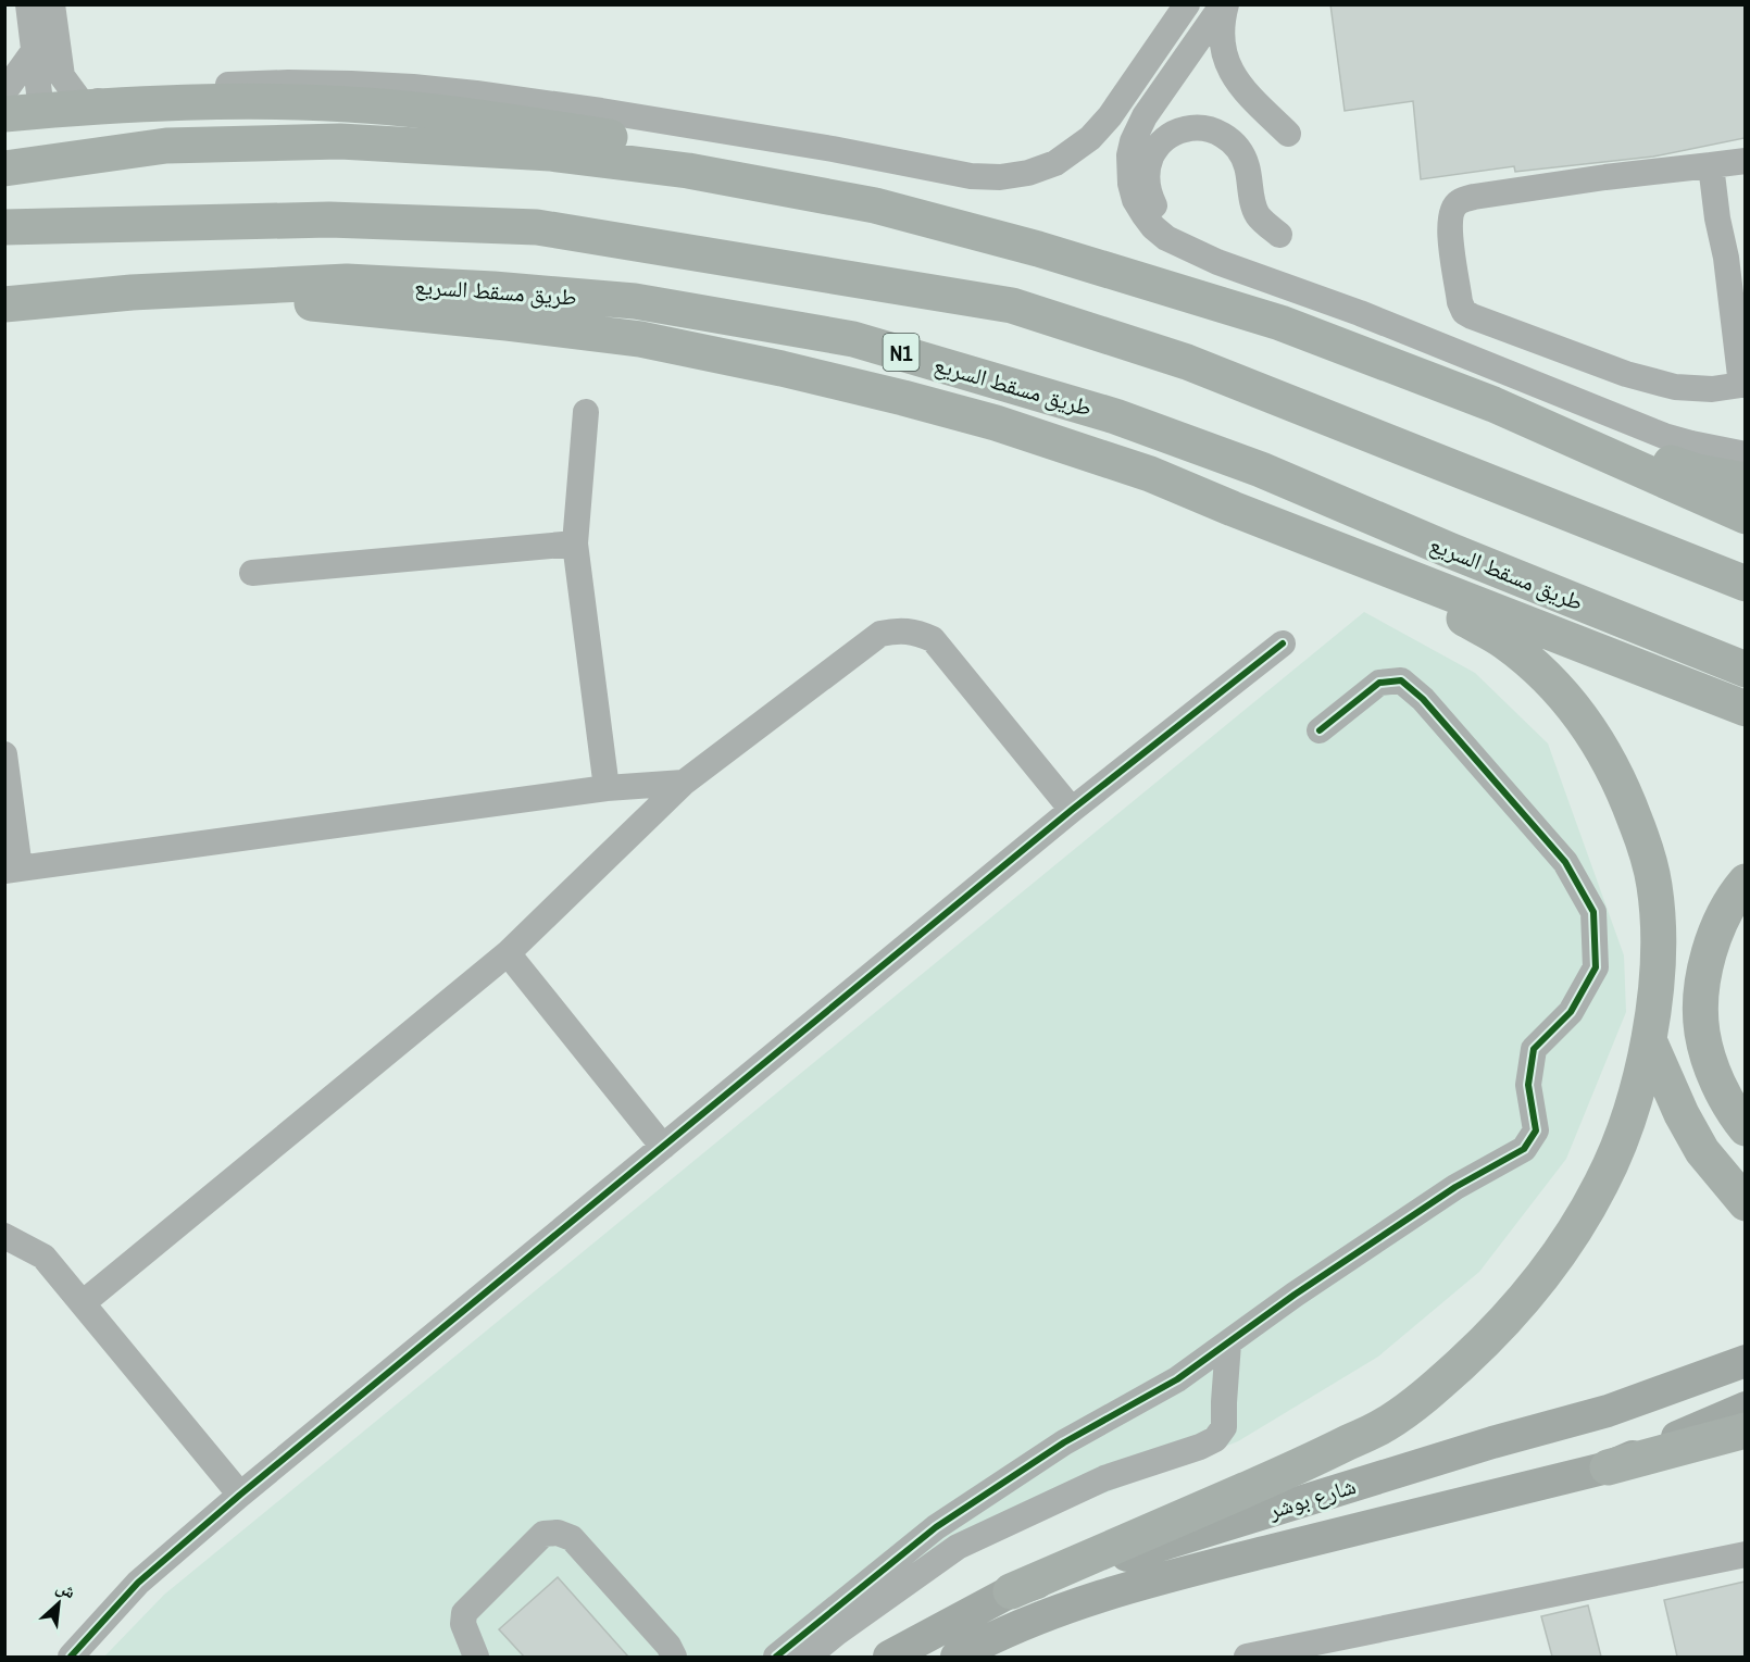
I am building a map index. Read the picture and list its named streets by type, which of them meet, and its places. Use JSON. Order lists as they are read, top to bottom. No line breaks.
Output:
{"streets":{"highway":["طريق مسقط السريع","N1"],"main road":["شارع بوشر"]},"north":"top right"}
